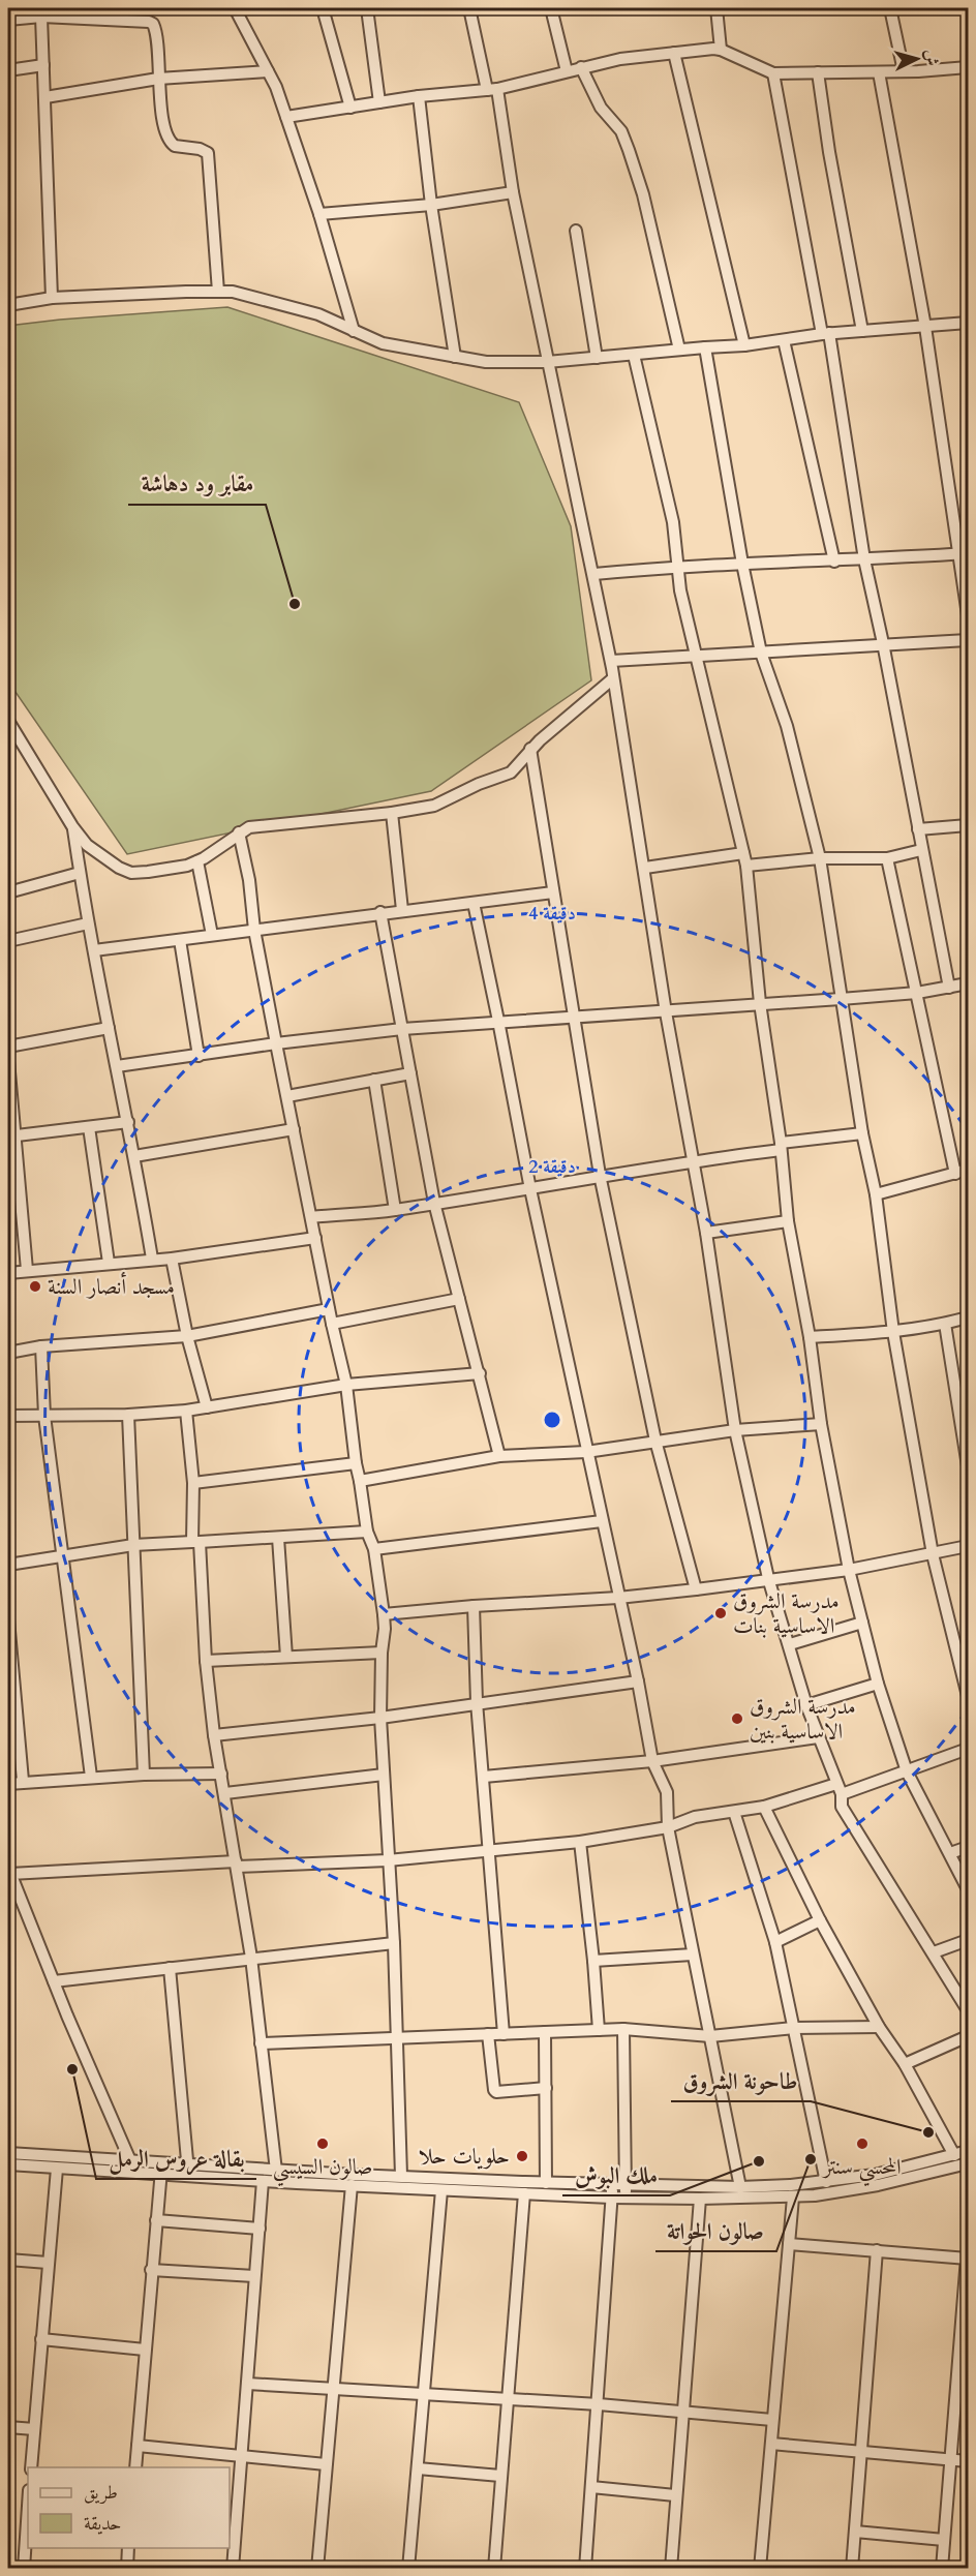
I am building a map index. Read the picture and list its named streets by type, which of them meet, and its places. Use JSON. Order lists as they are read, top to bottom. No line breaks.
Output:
{"places":["مقابر ود دهاشة","مسجد أنصار السنة","مدرسة الشروق الاساسية بنات","مدرسة الشروق الاساسية بنين","بقالة عروس الرمل","طاحونة الشروق","صالون السيسي","المحسي سنتر","حلويات حلا","صالون الحواتة","ملك البوش"],"legend":["طريق","حديقة"],"north":"right","rings":["4 دقيقة","2 دقيقة"]}
